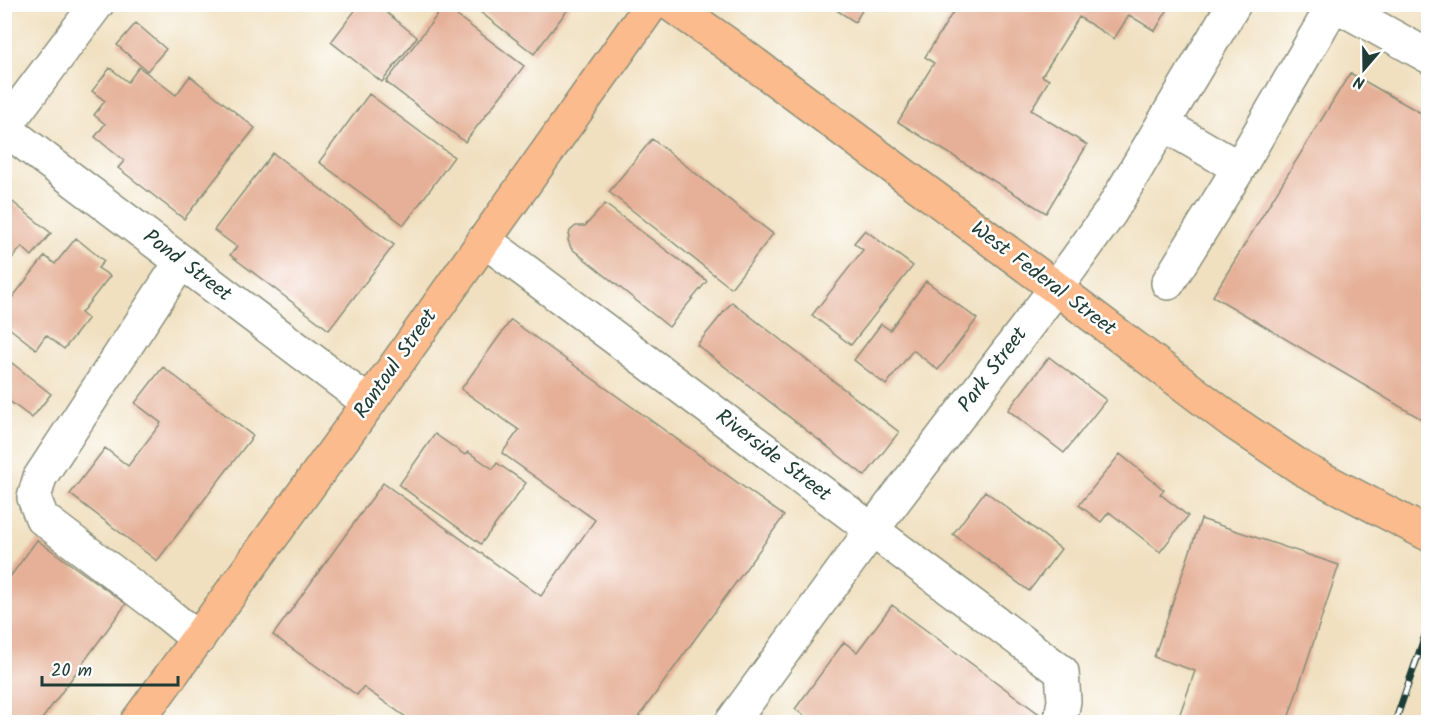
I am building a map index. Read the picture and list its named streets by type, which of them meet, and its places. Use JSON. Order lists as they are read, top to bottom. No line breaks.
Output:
{"streets":{"main road":["West Federal Street","Rantoul Street"],"street":["Pond Street","Park Street","Riverside Street"]},"crossings":[["Pond Street","Rantoul Street"],["West Federal Street","Park Street"],["Rantoul Street","Riverside Street"],["Park Street","Riverside Street"]],"scale_bar":"20 m","north":"bottom"}
